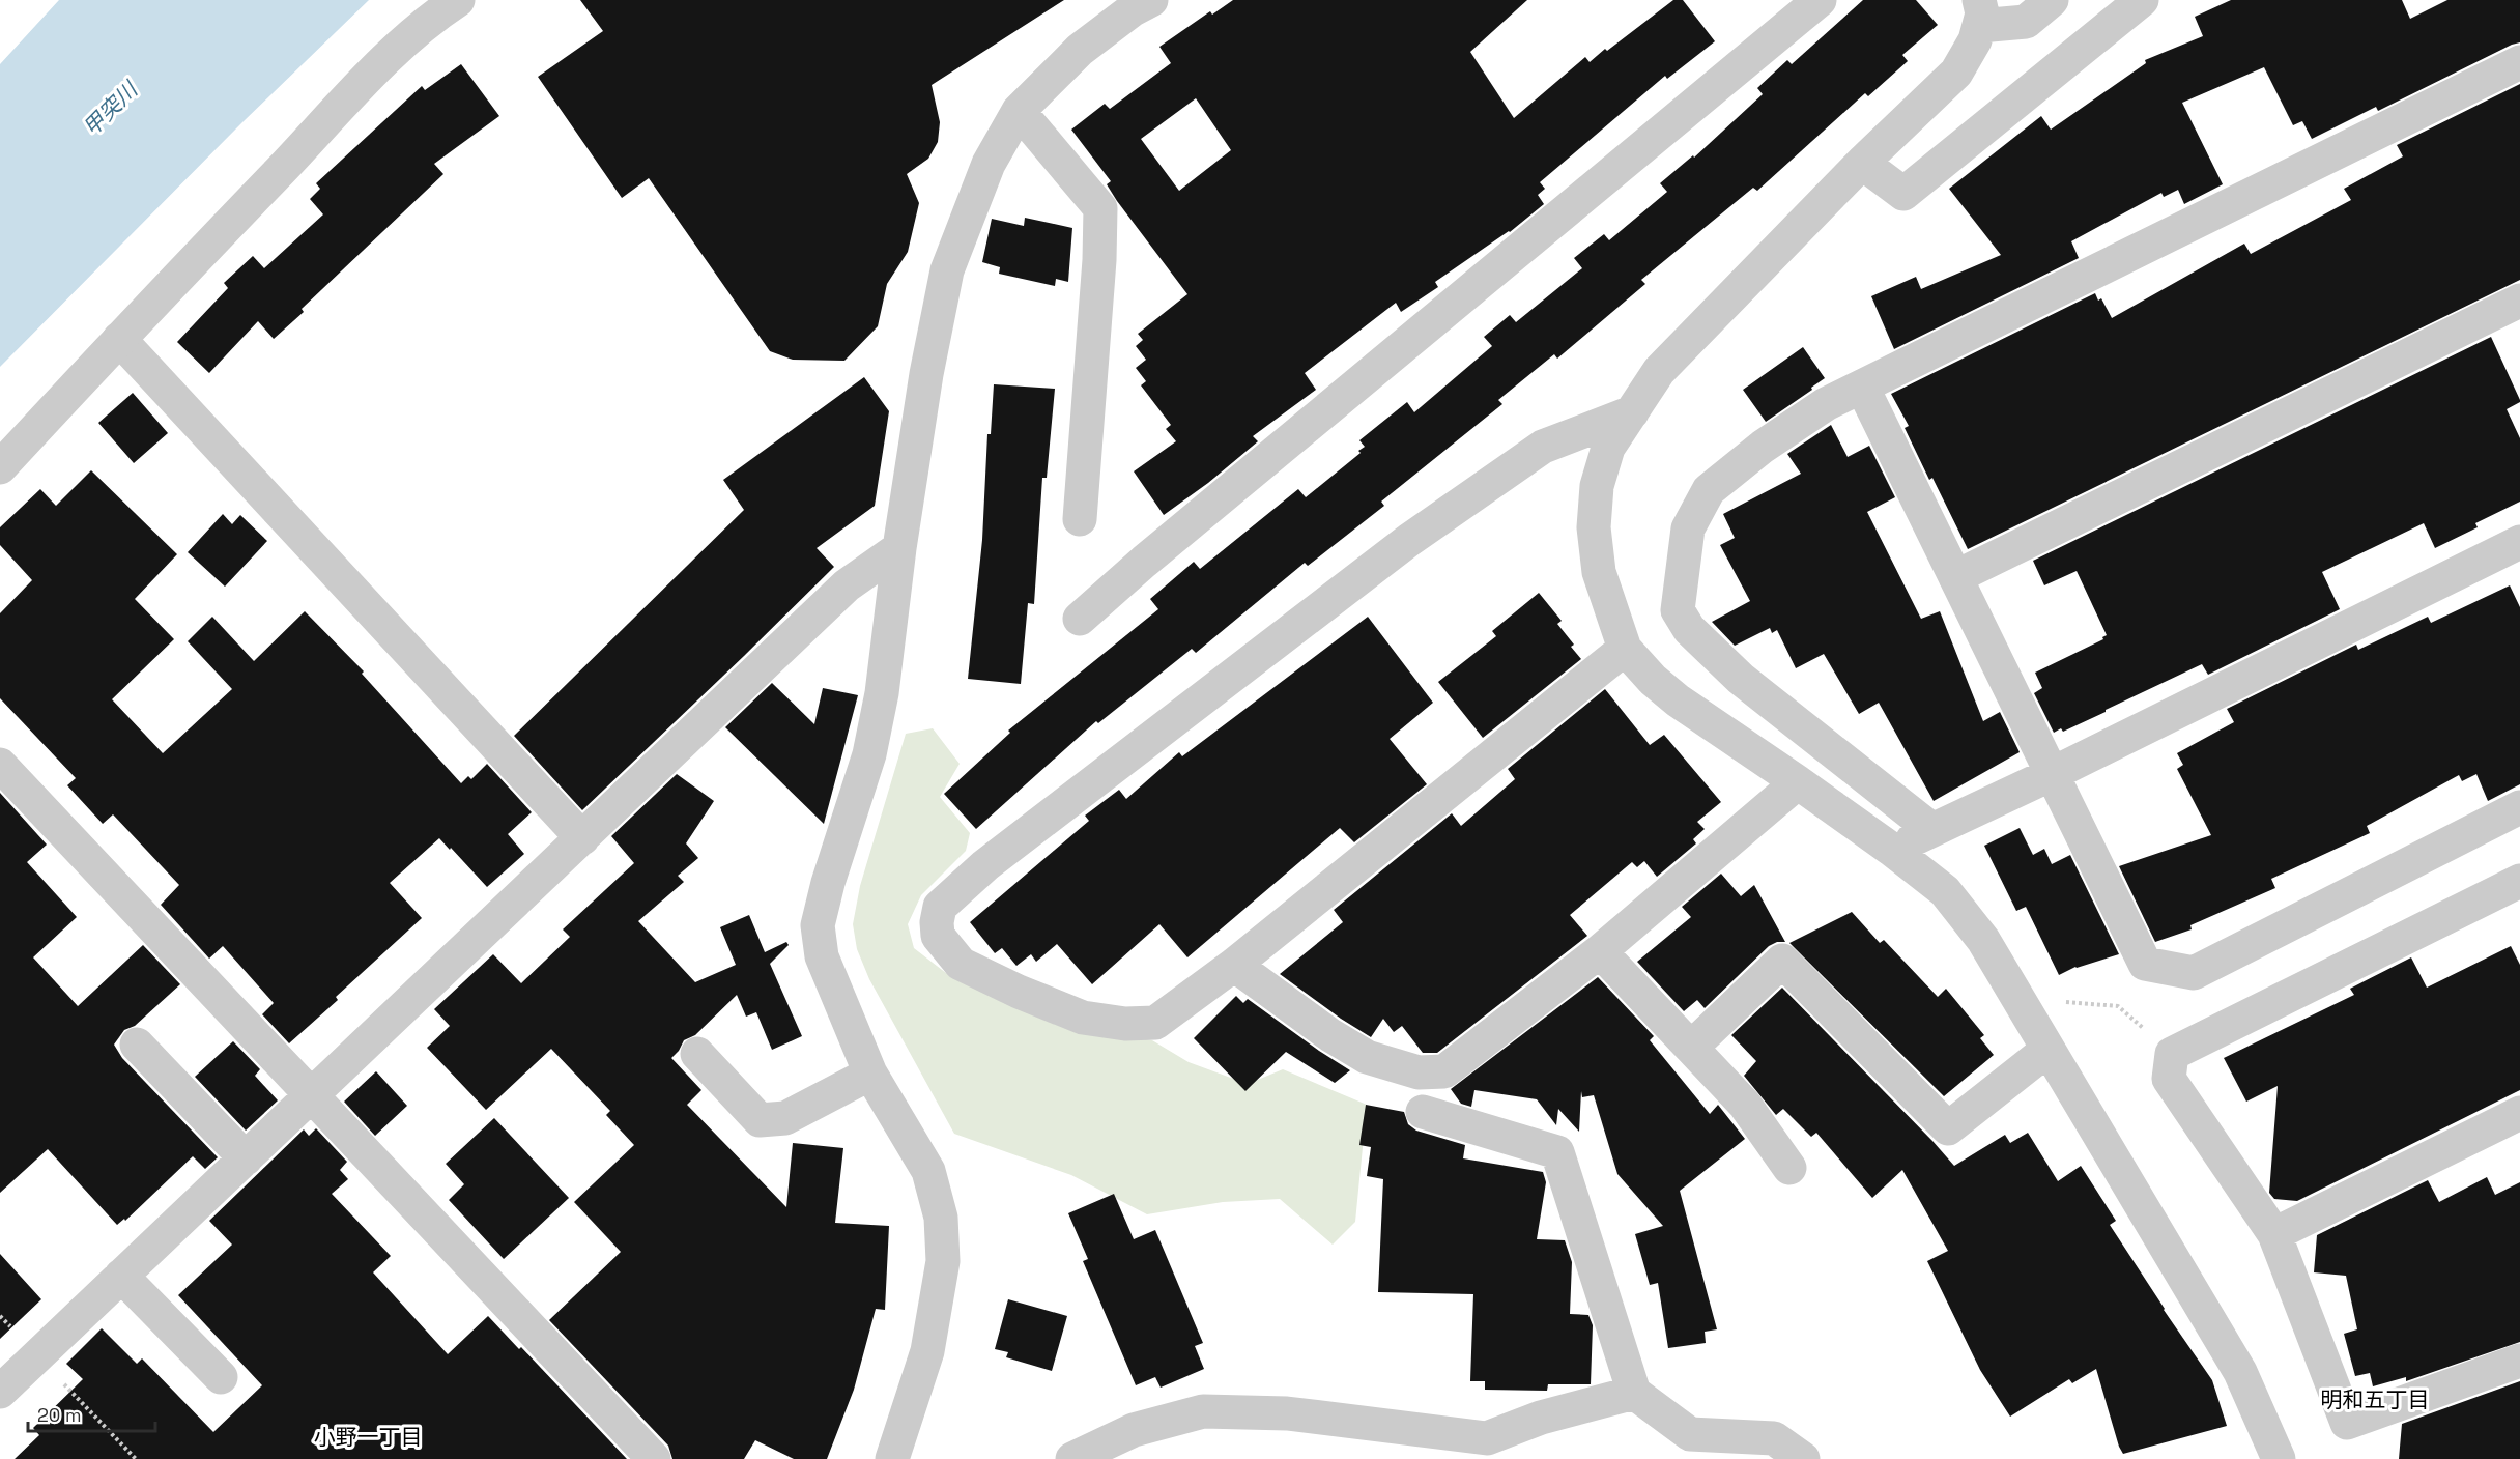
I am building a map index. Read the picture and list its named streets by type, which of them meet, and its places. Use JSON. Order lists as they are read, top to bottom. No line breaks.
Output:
{"districts":["明和五丁目","小野一丁目"],"water":["甲突川"],"scale_bar":"20 m"}
